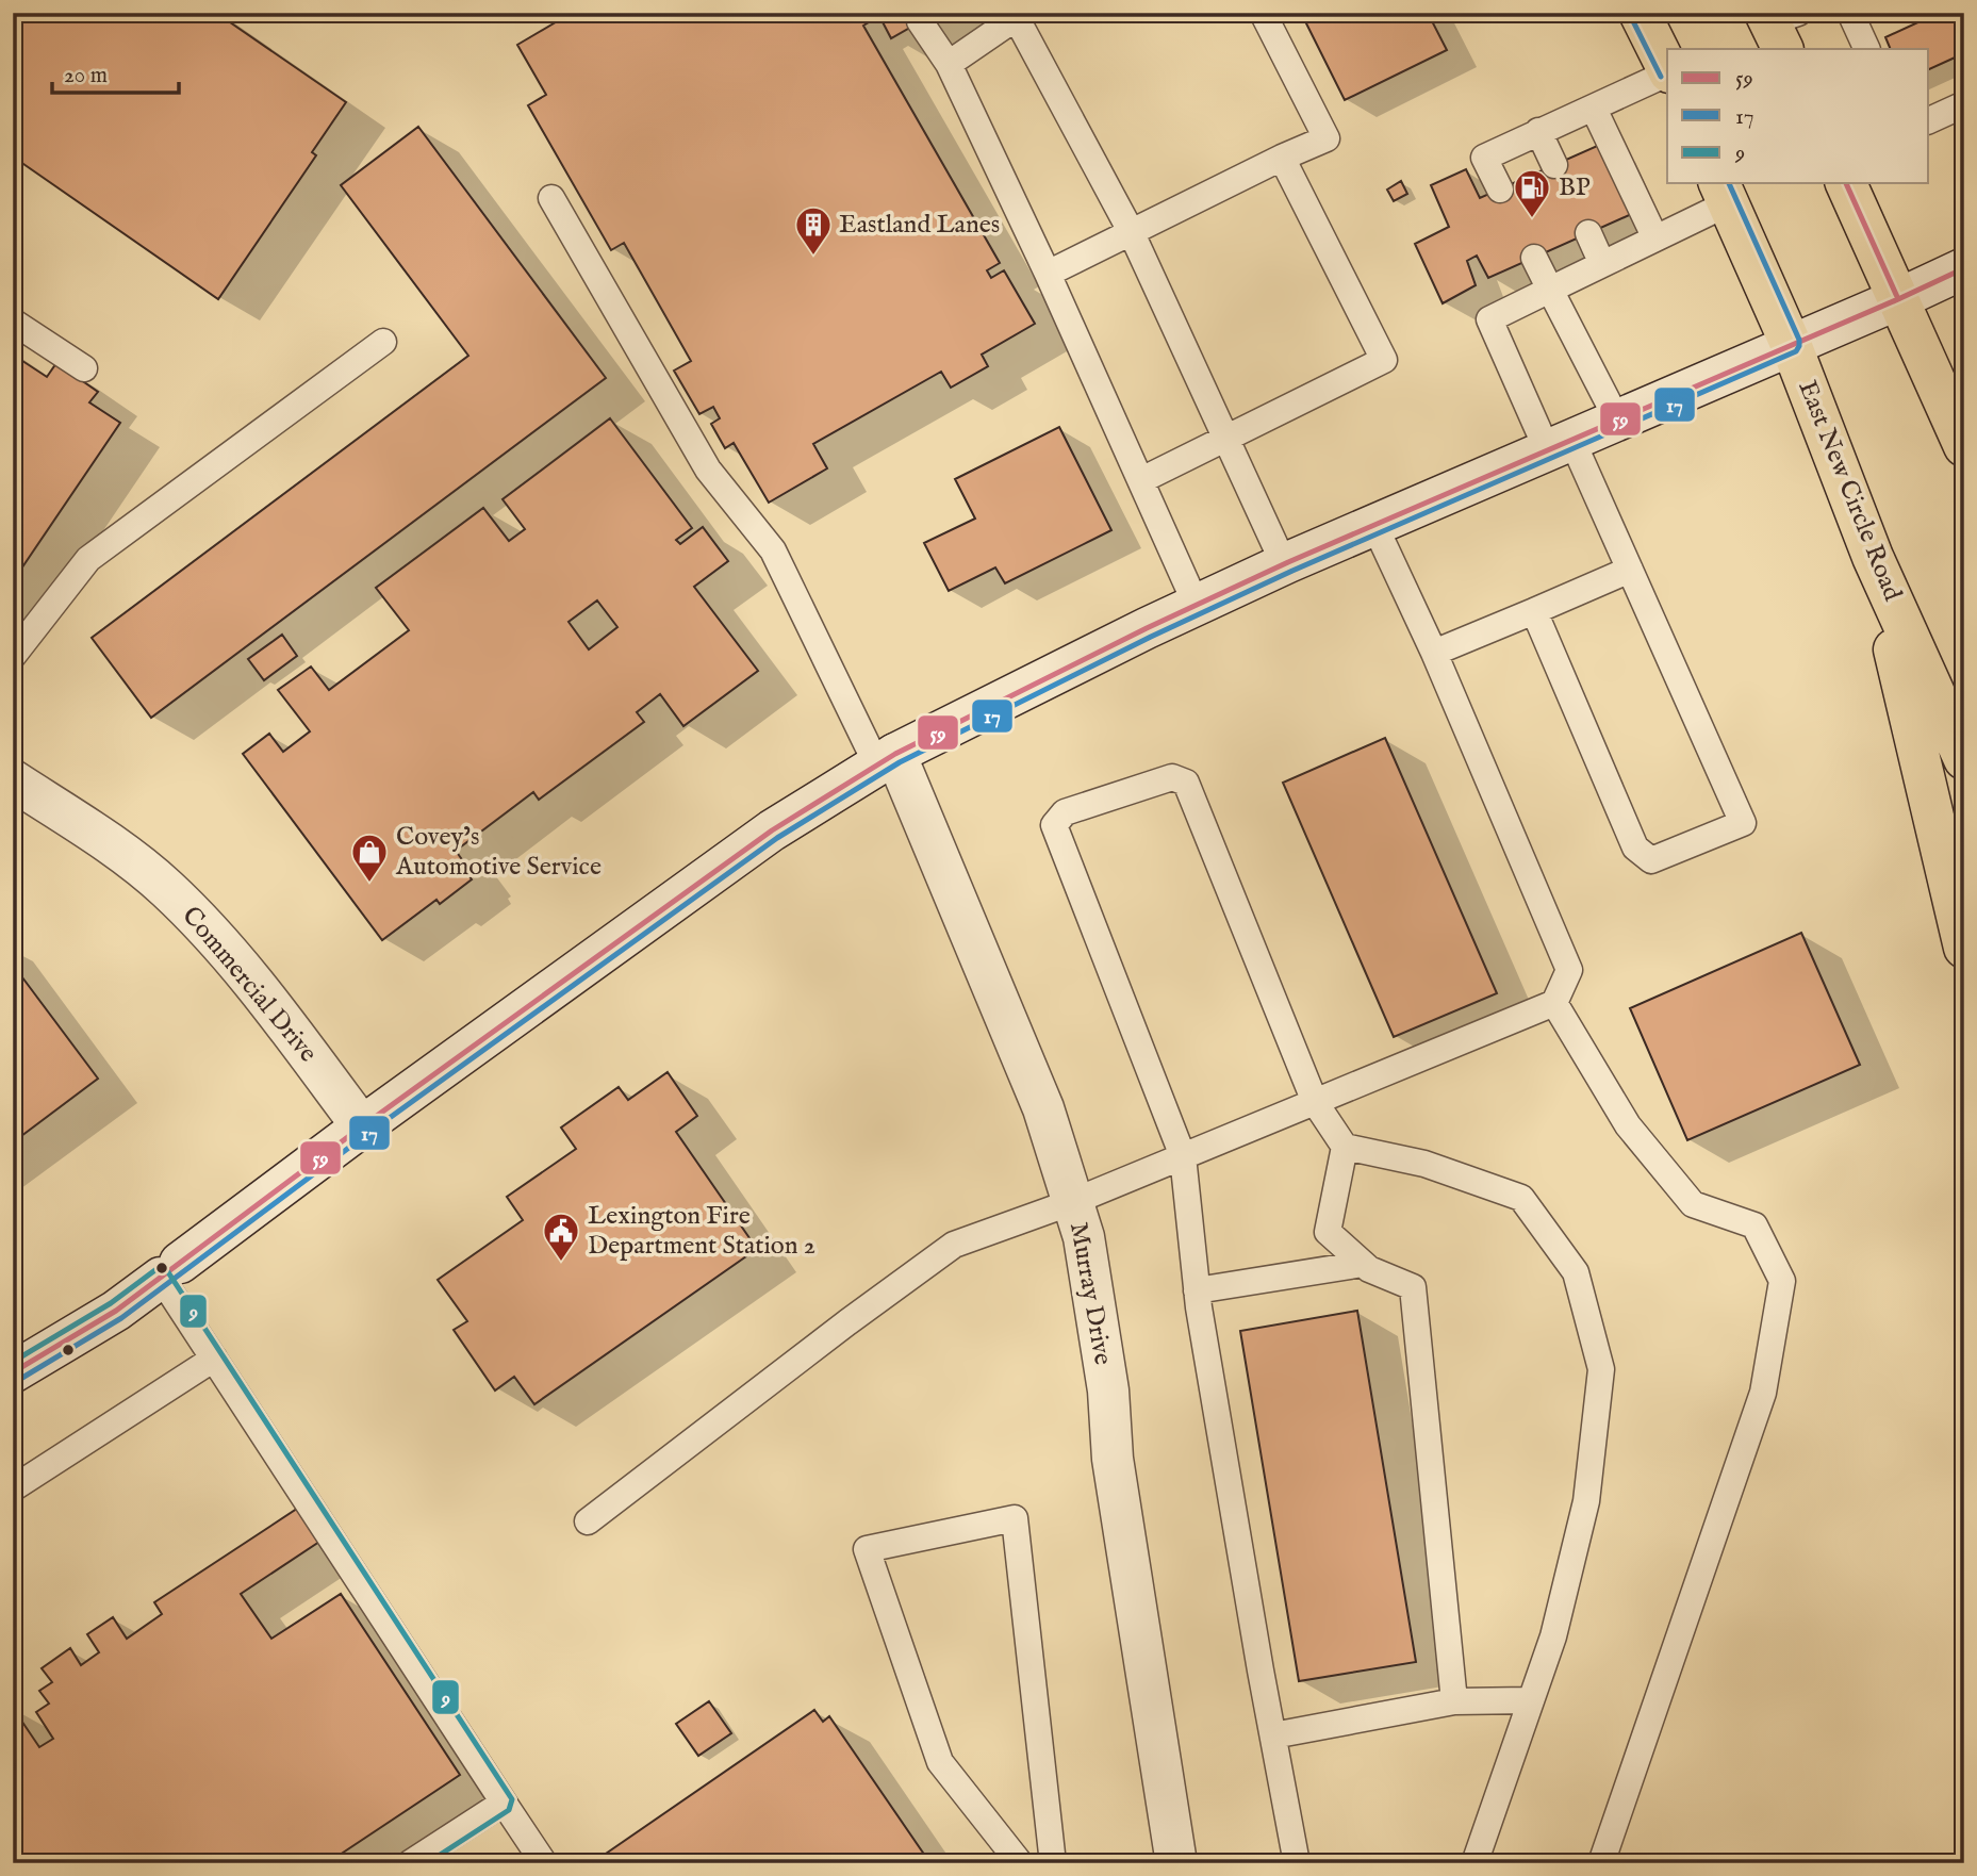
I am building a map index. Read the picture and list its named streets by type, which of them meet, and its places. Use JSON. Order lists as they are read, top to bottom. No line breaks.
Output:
{"streets":{"highway":["East New Circle Road"],"street":["Commercial Drive","Murray Drive"]},"places":{"fuel station":["BP"],"building":["Eastland Lanes"],"shop":["Covey’s Automotive Service"],"public building":["Lexington Fire Department Station 2"]},"lines":["transit line 17","transit line 59","transit line 9"],"legend":["59","17","9"],"scale_bar":"20 m"}
